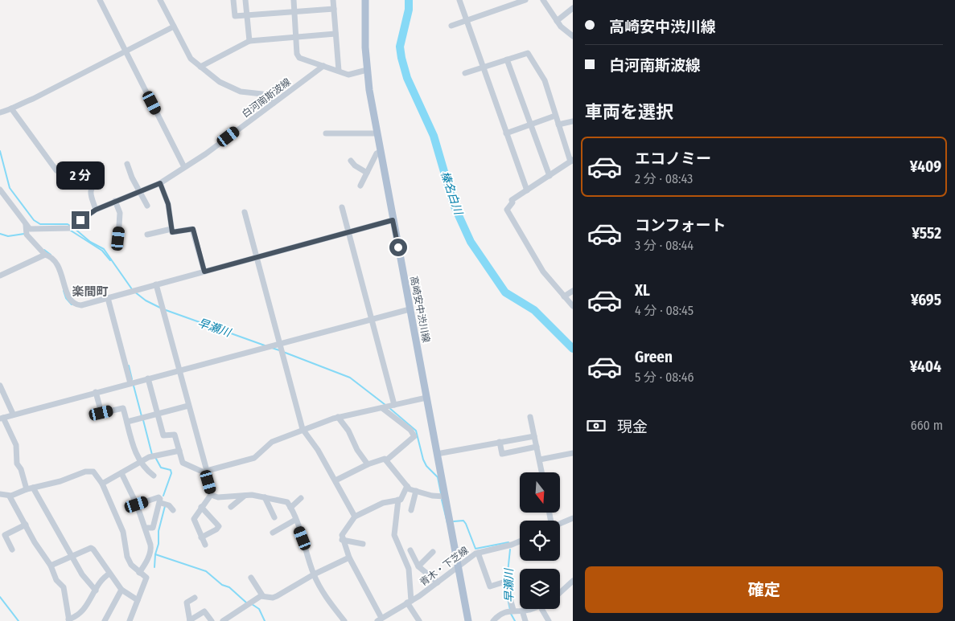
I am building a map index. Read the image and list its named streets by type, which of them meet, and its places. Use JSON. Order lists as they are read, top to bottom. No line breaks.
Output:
{"streets":{"main road":["高崎安中渋川線"],"street":["白河南斯波線","青木・下芝線"]},"crossings":[["高崎安中渋川線","青木・下芝線"]],"districts":["楽間町"],"water":["榛名白川","早瀬川"],"north":"bottom","page":{"banner":["高崎安中渋川線","白河南斯波線"],"heading":"車両を選択","list":[{"name":"エコノミー","note":"2 分 · 08:43","value":"¥409"},{"name":"コンフォート","note":"3 分 · 08:44","value":"¥552"},{"name":"XL","note":"4 分 · 08:45","value":"¥695"},{"name":"Green","note":"5 分 · 08:46","value":"¥404"}],"bubble":"2 分","pay":["現金","660 m"],"buttons":"確定"}}
